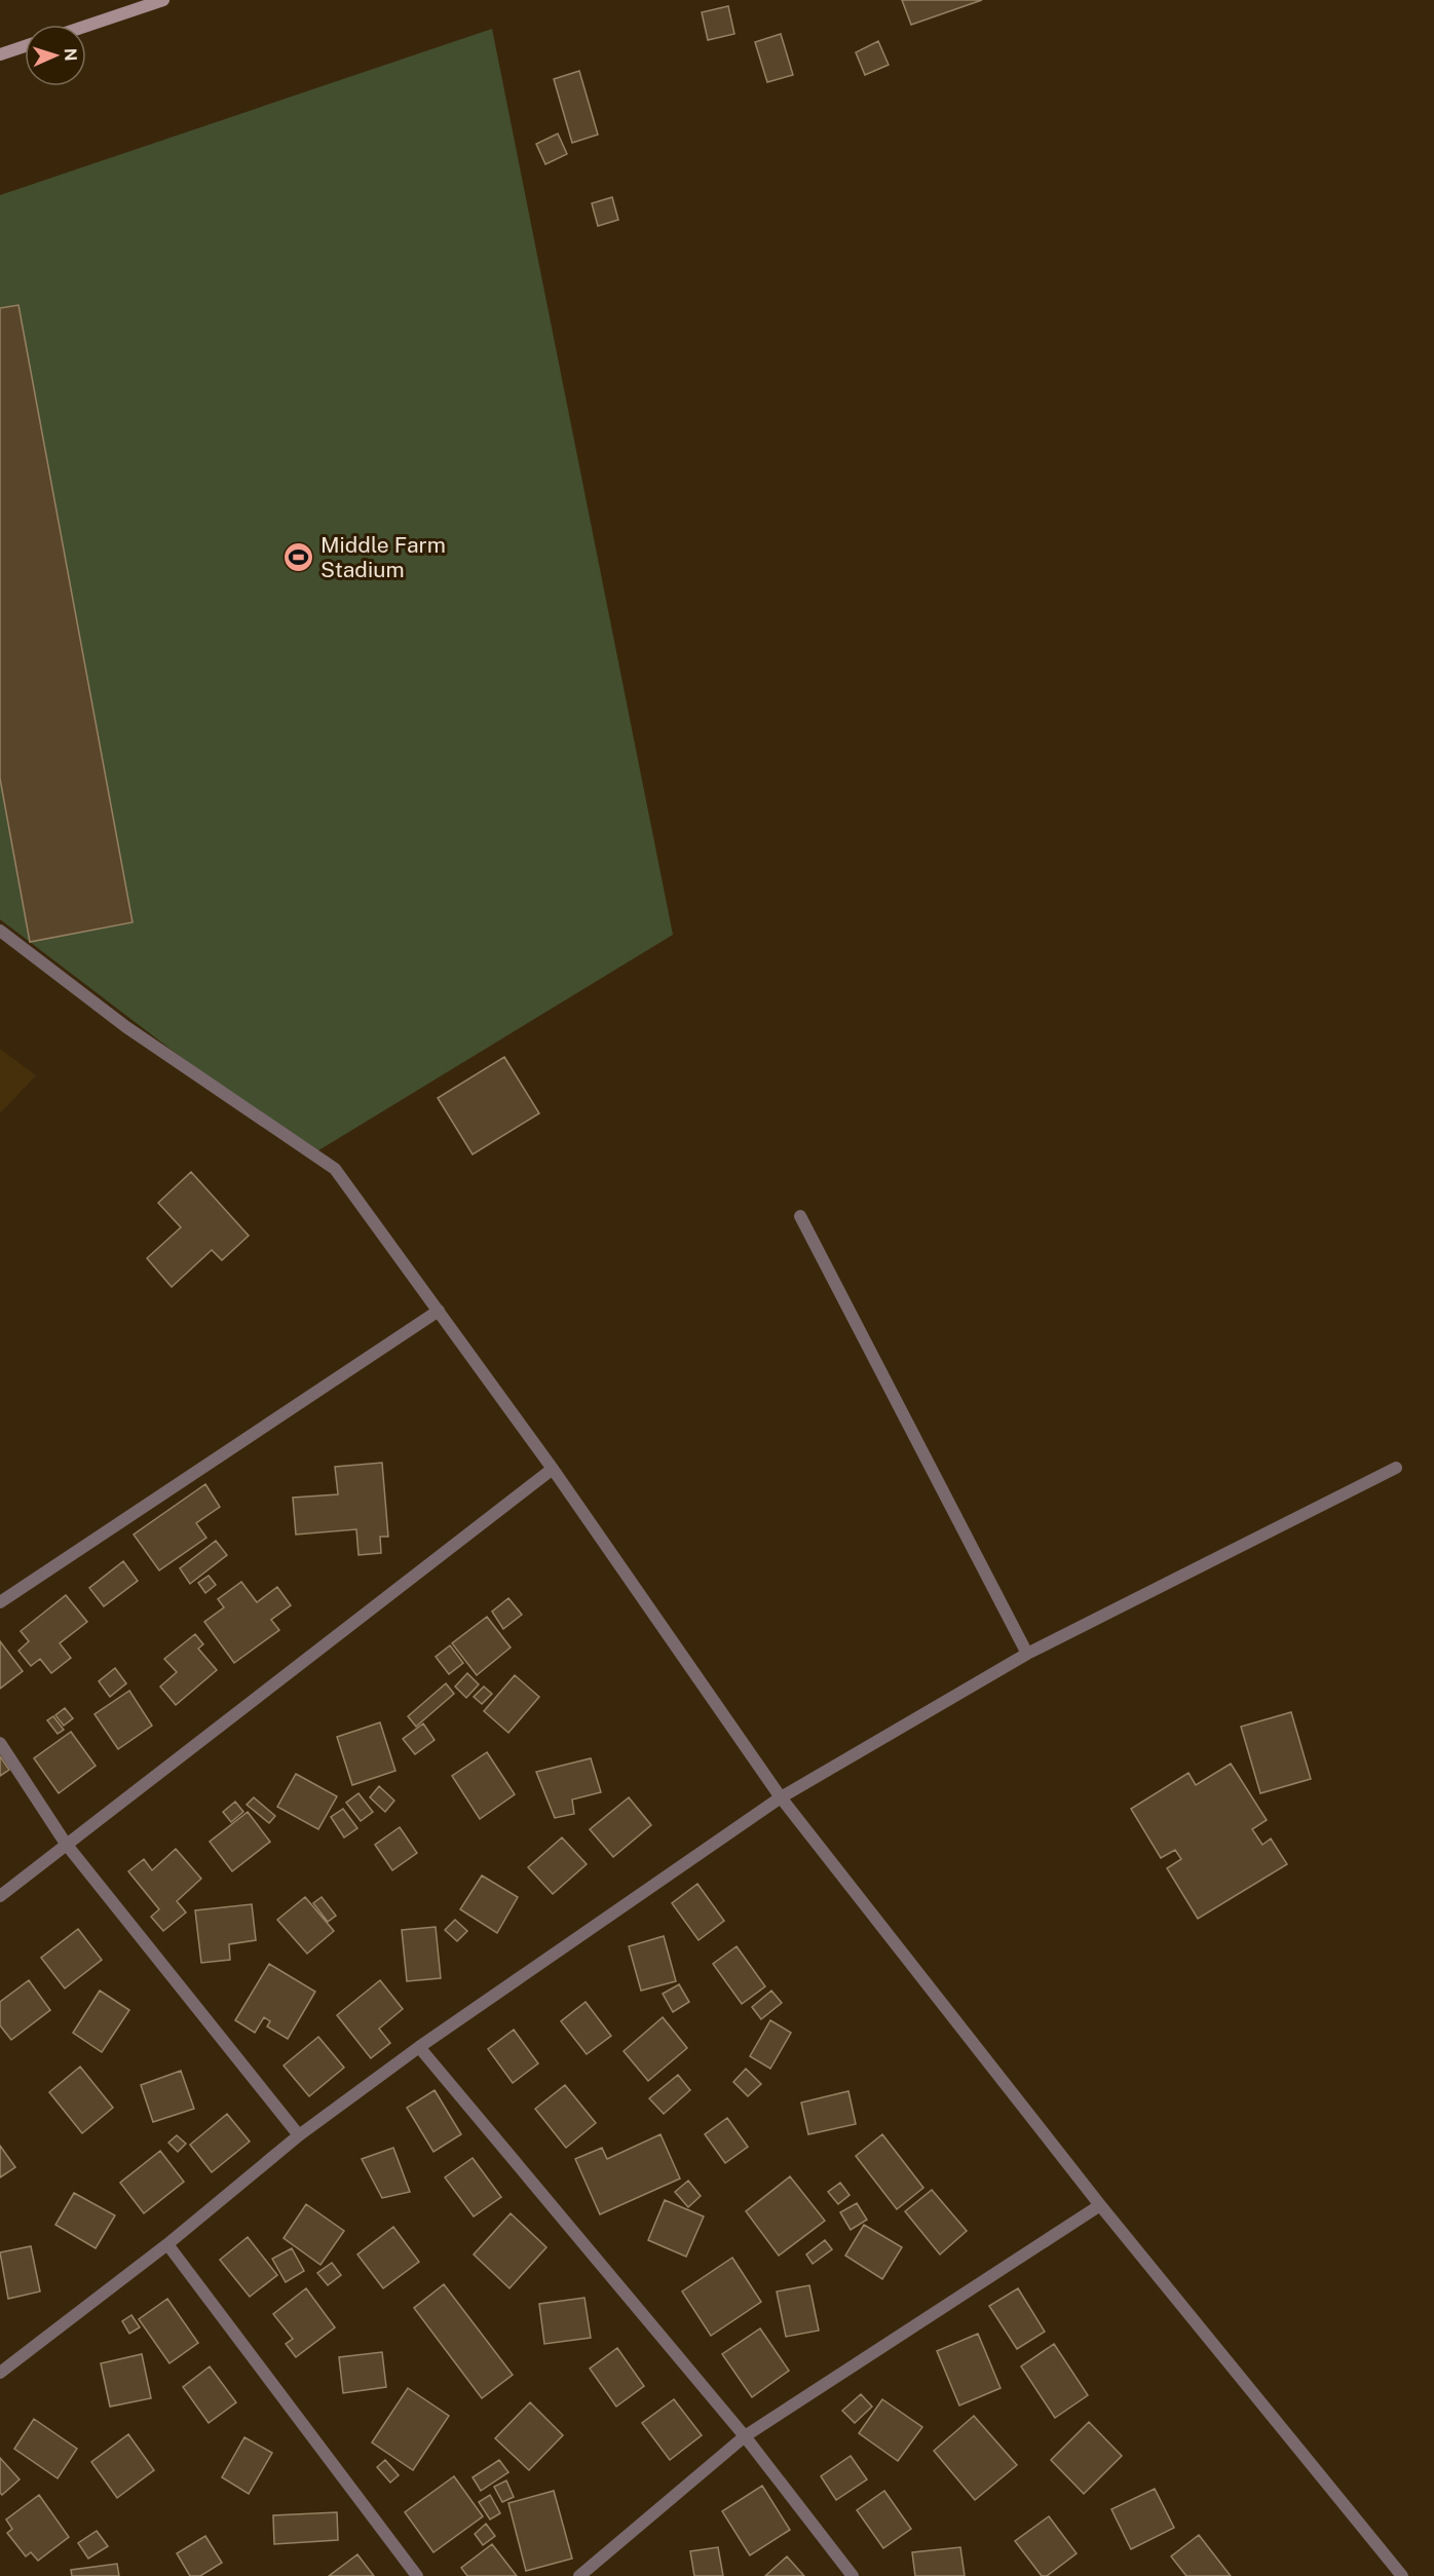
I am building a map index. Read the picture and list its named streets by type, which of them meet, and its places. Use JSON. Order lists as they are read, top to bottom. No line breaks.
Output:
{"places":{"sports":["Middle Farm Stadium"]},"north":"right"}
